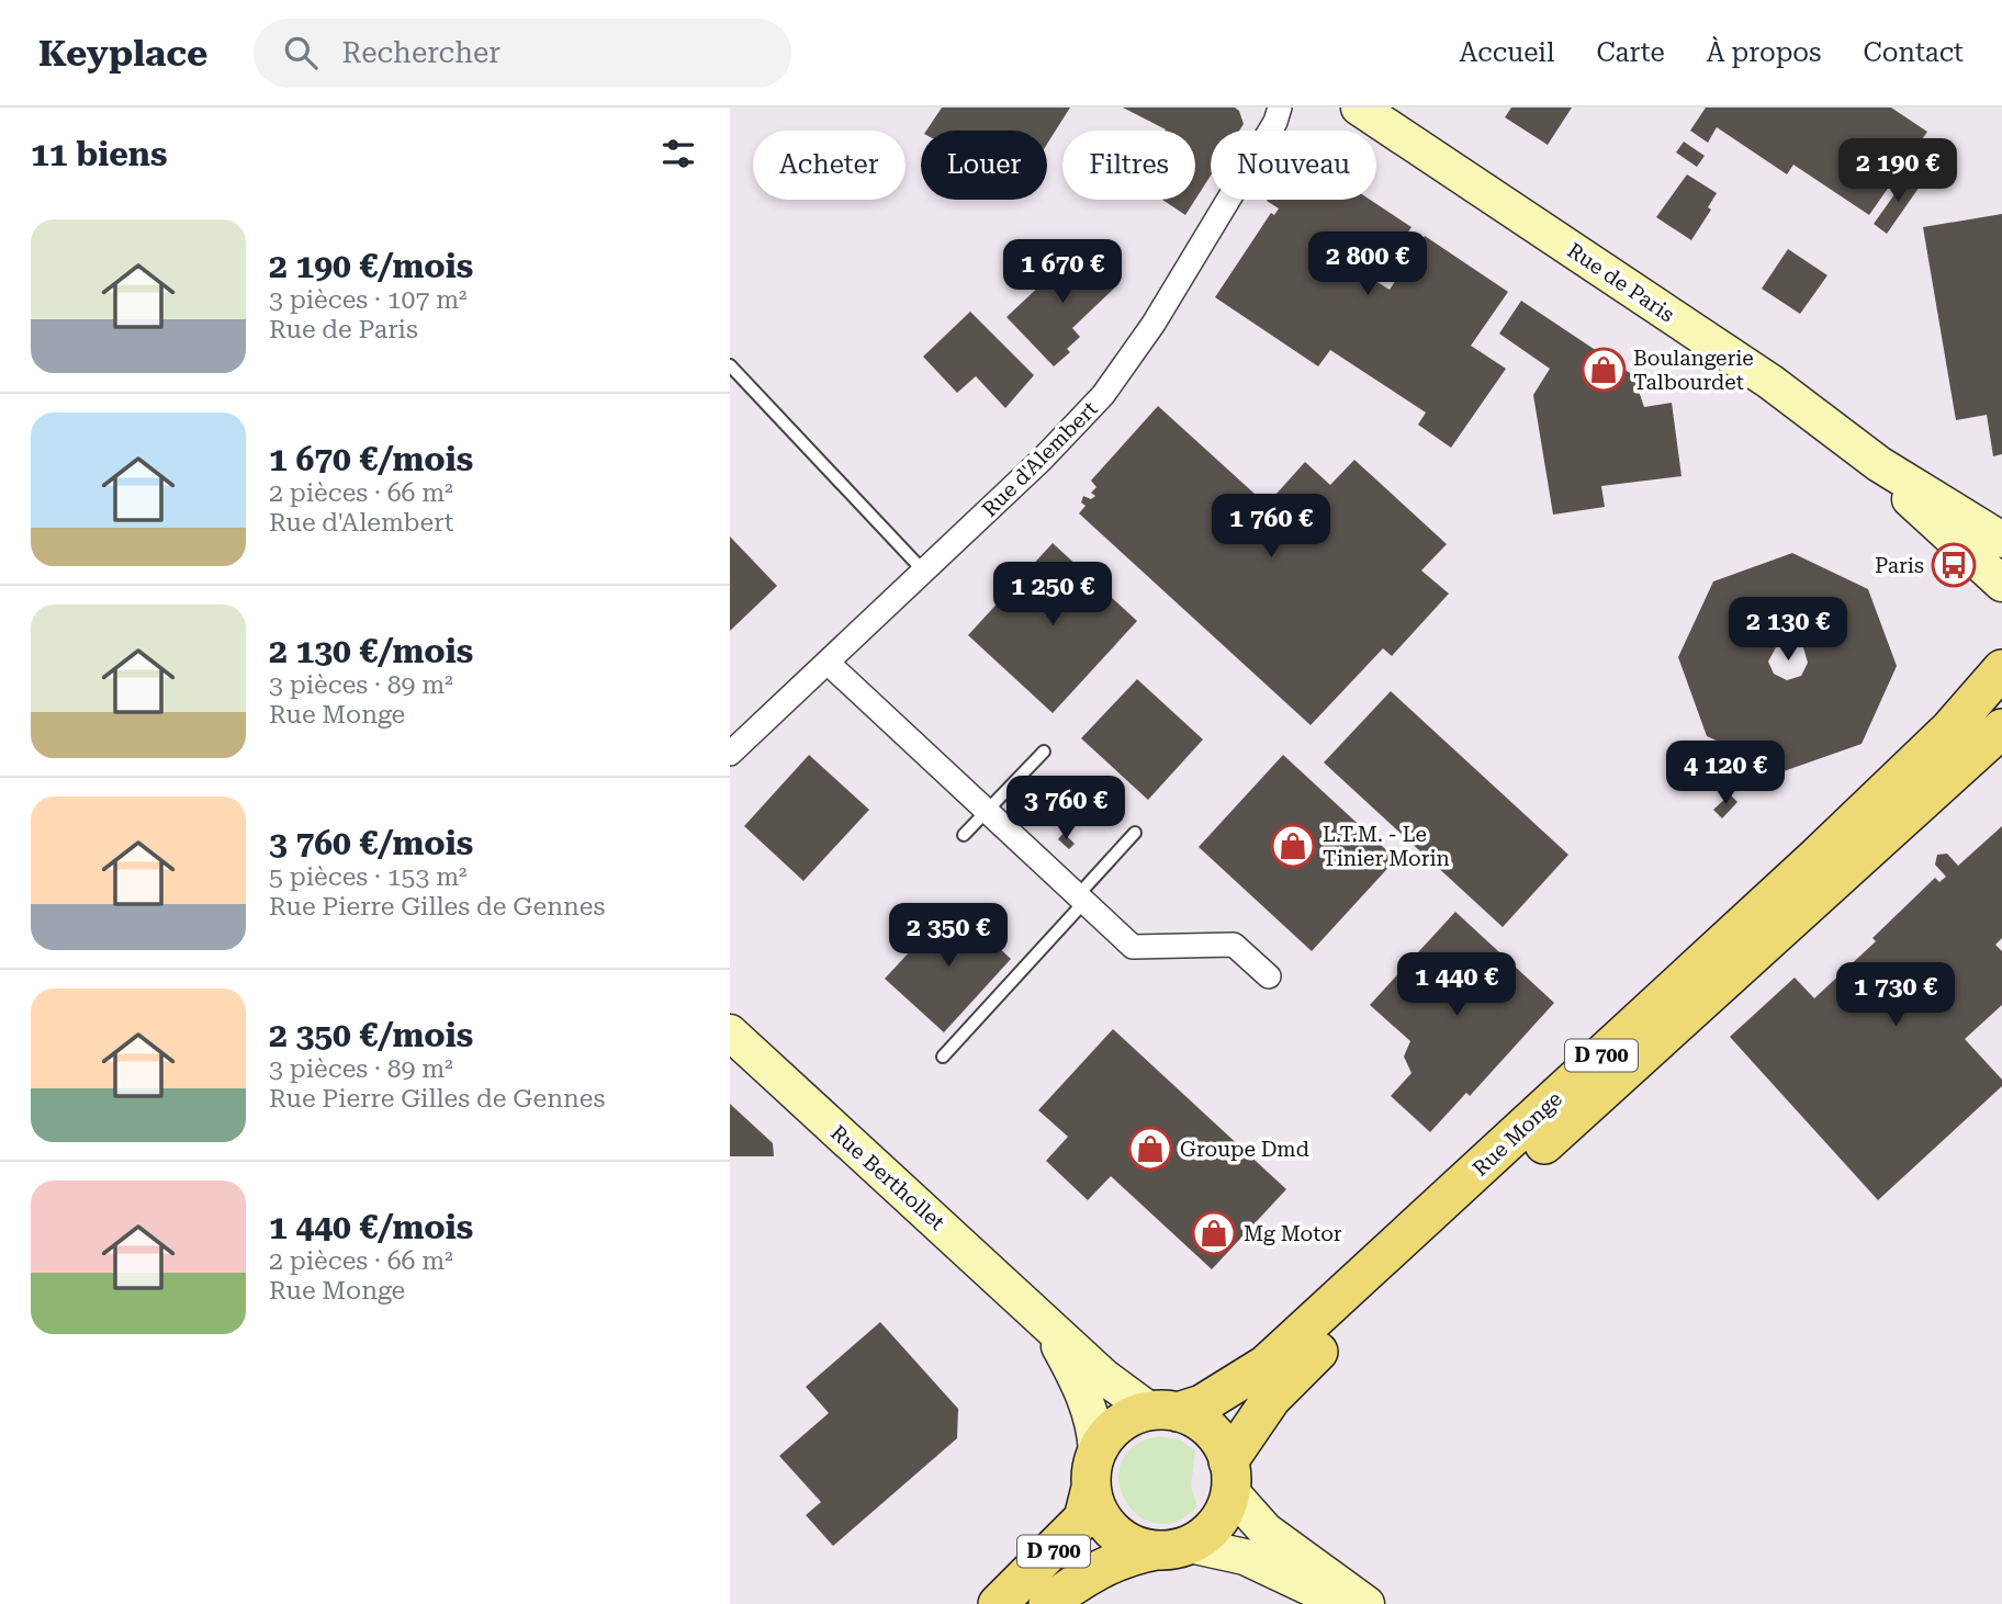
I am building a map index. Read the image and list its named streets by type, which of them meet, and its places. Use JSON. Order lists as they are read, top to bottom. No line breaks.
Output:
{"streets":{"main road":["D 700","Rue Monge"],"street":["Rue de Paris","Rue d'Alembert","Rue Berthollet"]},"crossings":[["D 700","Rue Monge"],["D 700","Rue Berthollet"],["Rue Monge","Rue Berthollet"]],"places":{"shop":["Boulangerie Talbourdet","L.T.M. - Le Tinier Morin","Groupe Dmd","Mg Motor"],"bus stop":["Paris"]},"page":{"header":"Keyplace","search":"Rechercher","nav":["Accueil","Carte","À propos","Contact"],"heading":"11 biens","chip":["Acheter","Louer","Filtres","Nouveau"],"price":["2 190 €","2 800 €","1 670 €","1 760 €","1 250 €","2 130 €","4 120 €","3 760 €","2 350 €","1 440 €","1 730 €"],"list":[{"name":"2 190 €/mois","note":"3 pièces · 107 m² · Rue de Paris"},{"name":"1 670 €/mois","note":"2 pièces · 66 m² · Rue d'Alembert"},{"name":"2 130 €/mois","note":"3 pièces · 89 m² · Rue Monge"},{"name":"3 760 €/mois","note":"5 pièces · 153 m² · Rue Pierre Gilles de Gennes"},{"name":"2 350 €/mois","note":"3 pièces · 89 m² · Rue Pierre Gilles de Gennes"},{"name":"1 440 €/mois","note":"2 pièces · 66 m² · Rue Monge"}]}}
